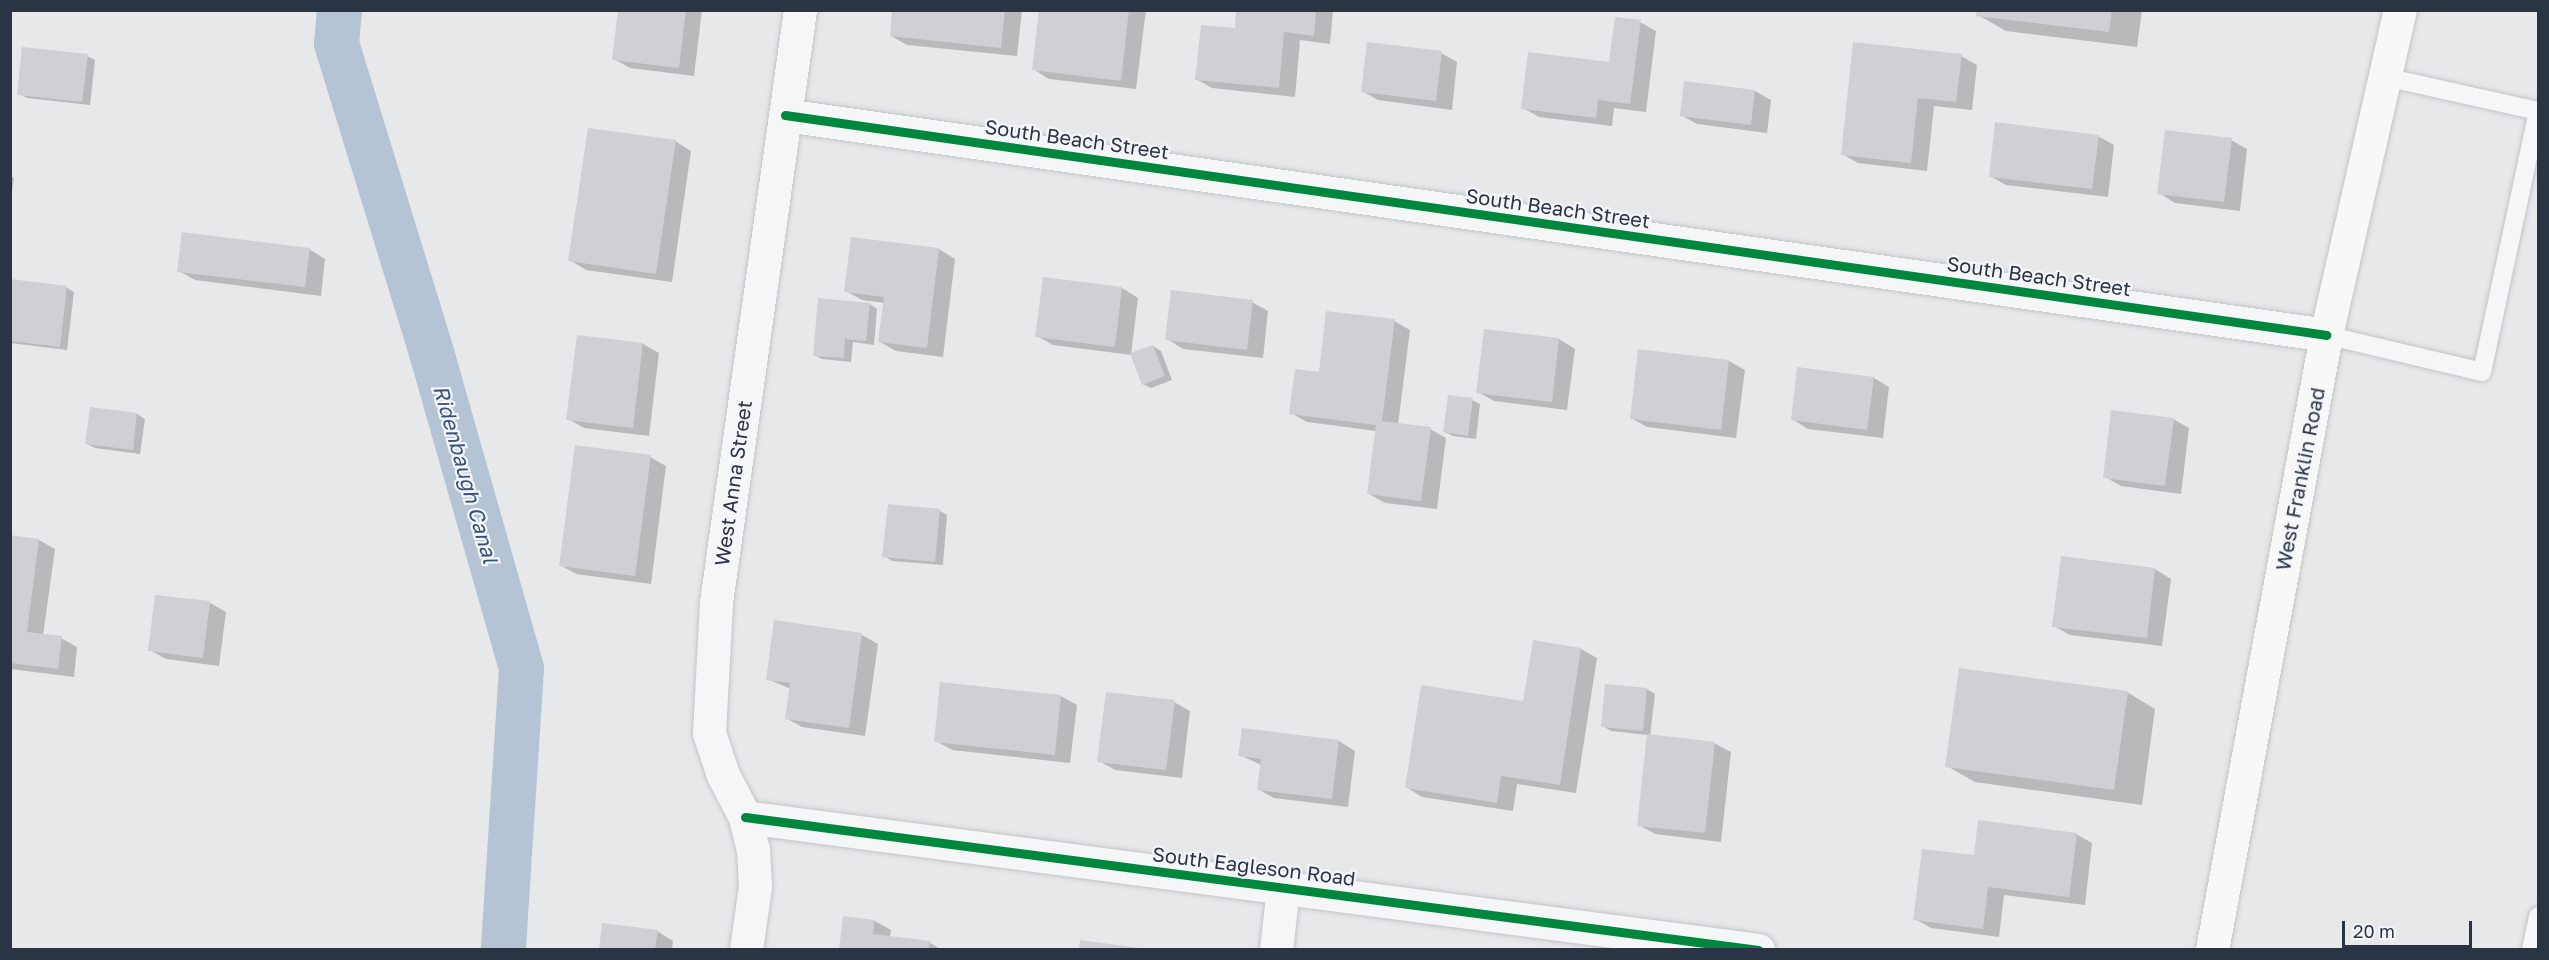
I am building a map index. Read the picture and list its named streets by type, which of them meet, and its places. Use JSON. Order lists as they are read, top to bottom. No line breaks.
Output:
{"streets":{"street":["South Beach Street","West Franklin Road","West Anna Street","South Eagleson Road"]},"crossings":[["South Beach Street","West Franklin Road"],["South Beach Street","West Anna Street"],["West Anna Street","South Eagleson Road"]],"water":["Ridenbaugh Canal"],"scale_bar":"20 m"}
